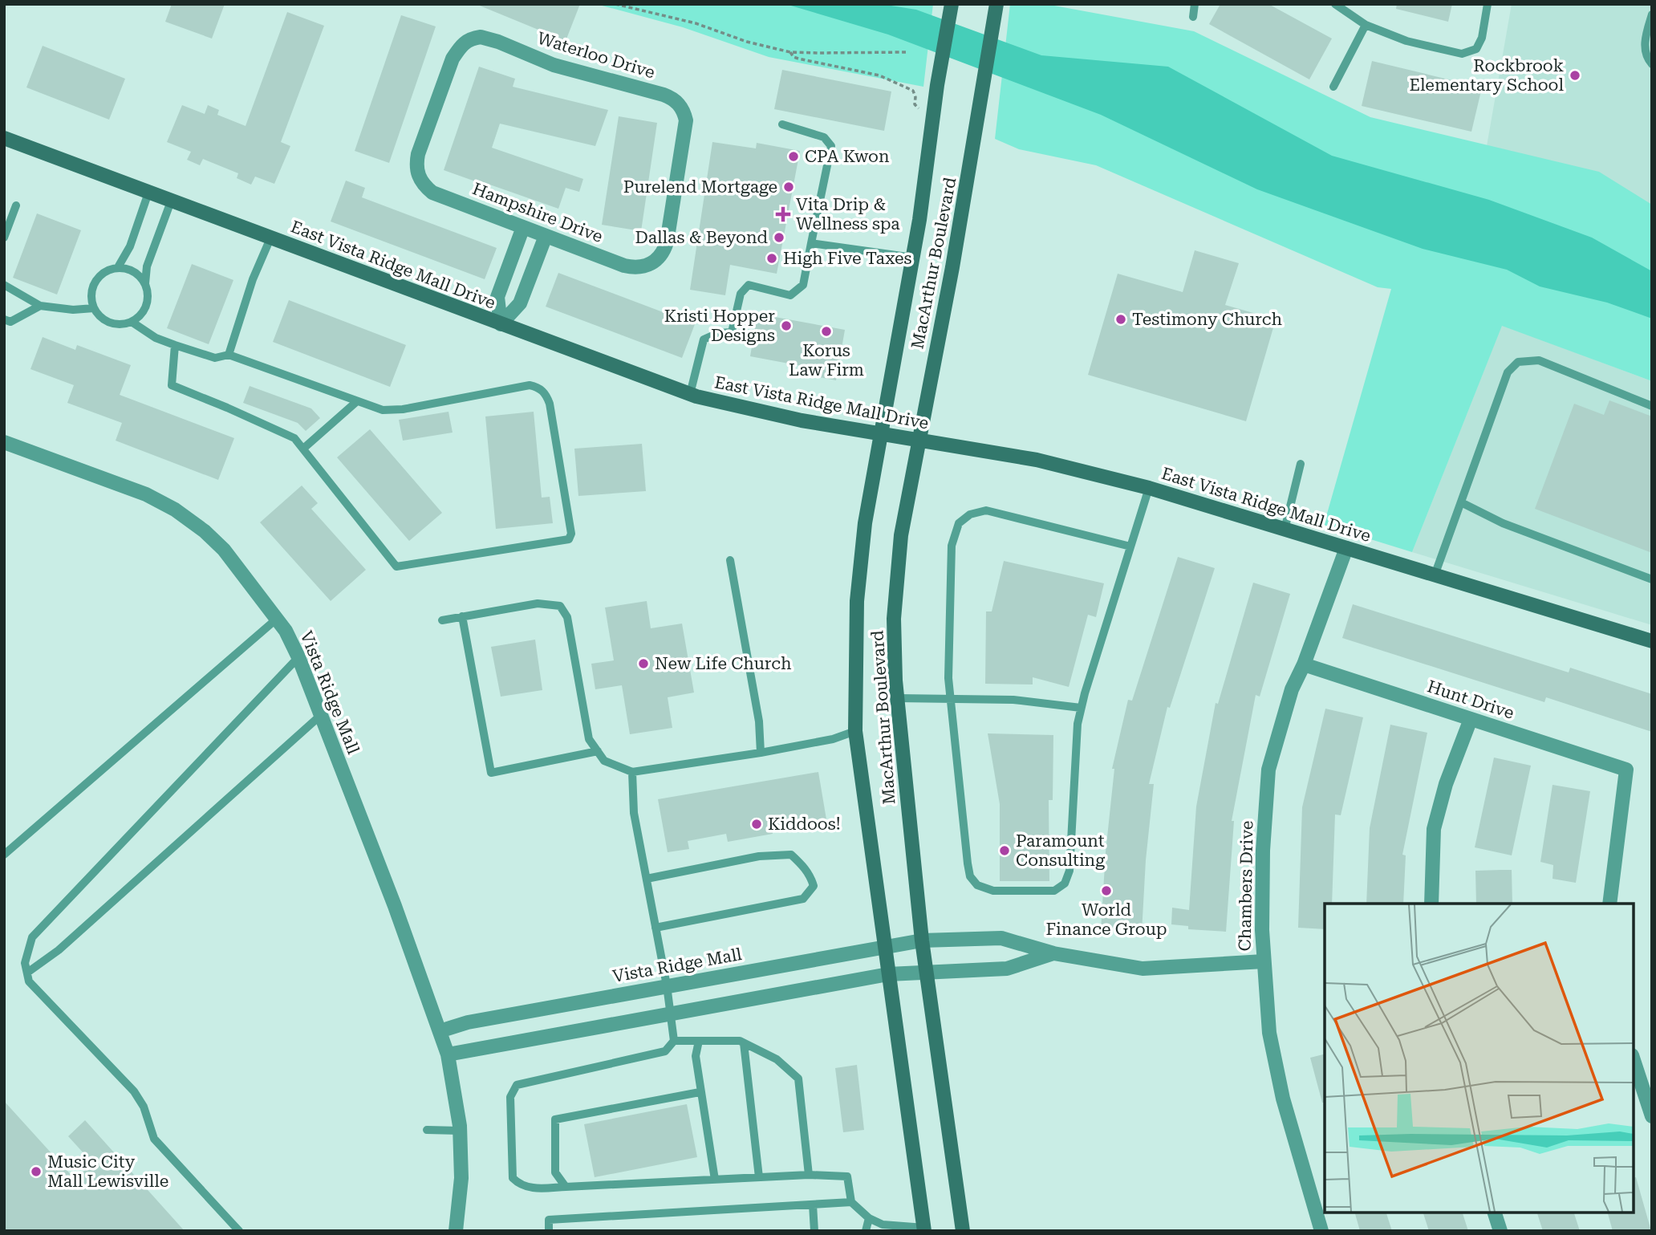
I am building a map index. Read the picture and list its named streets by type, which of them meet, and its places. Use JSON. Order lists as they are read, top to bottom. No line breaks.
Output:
{"streets":{"main road":["MacArthur Boulevard","East Vista Ridge Mall Drive"],"street":["Waterloo Drive","Hampshire Drive","Vista Ridge Mall","Hunt Drive","Chambers Drive"]},"crossings":[["Waterloo Drive","Hampshire Drive"],["MacArthur Boulevard","East Vista Ridge Mall Drive"],["MacArthur Boulevard","Vista Ridge Mall"],["East Vista Ridge Mall Drive","Chambers Drive"],["Vista Ridge Mall","Chambers Drive"],["Hunt Drive","Chambers Drive"]],"places":{"other":["Rockbrook Elementary School","CPA Kwon","Purelend Mortgage","Dallas & Beyond","High Five Taxes","Testimony Church","Kristi Hopper Designs","Korus Law Firm","New Life Church","Kiddoos!","Paramount Consulting","World Finance Group","Music City Mall Lewisville"],"health":["Vita Drip & Wellness spa"]}}
